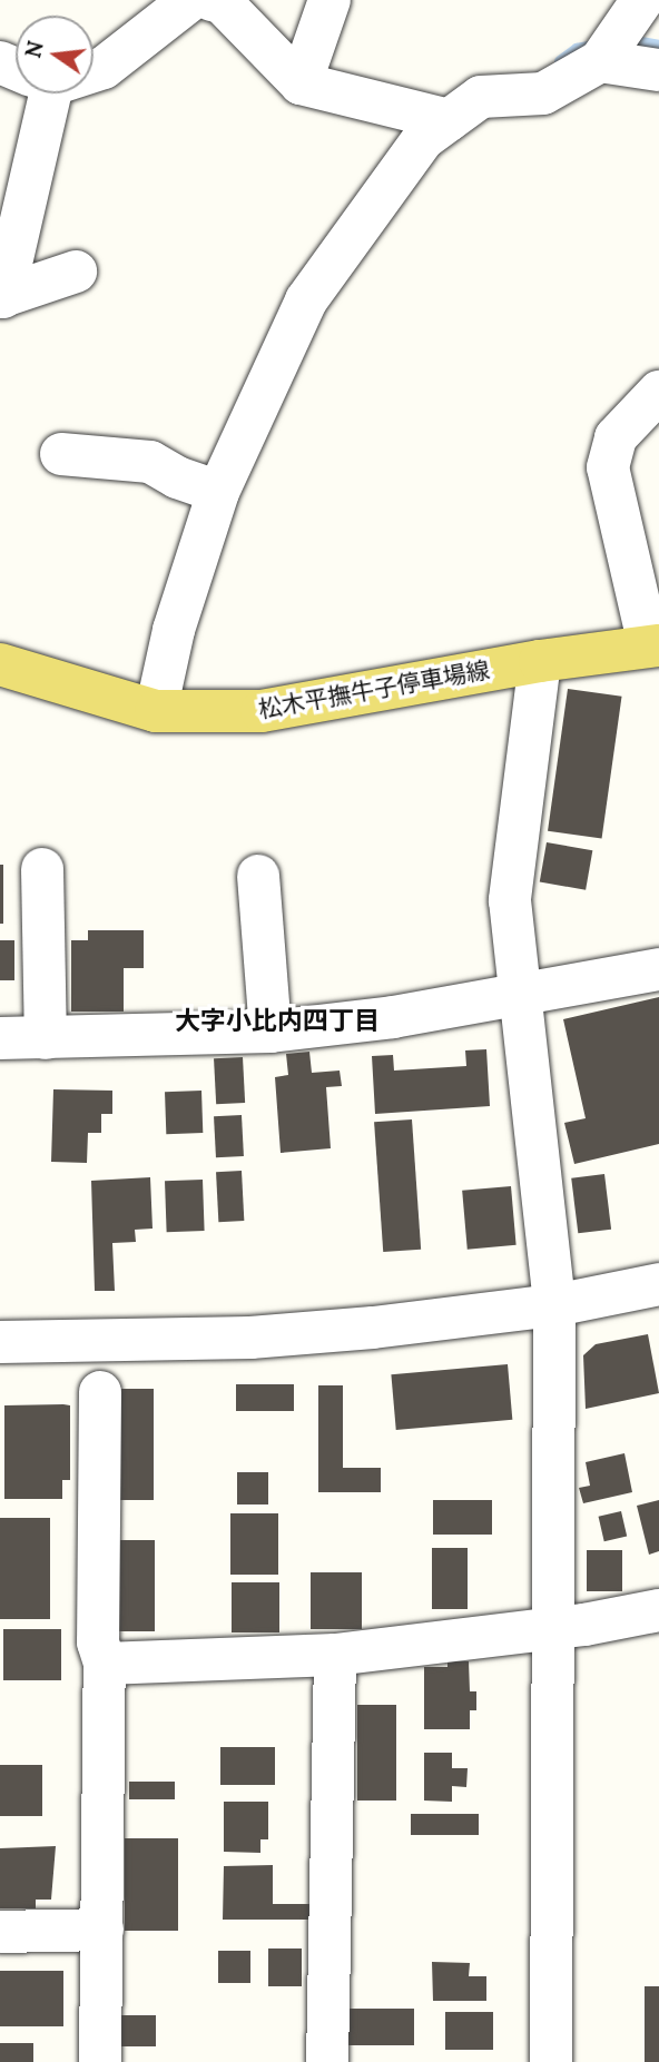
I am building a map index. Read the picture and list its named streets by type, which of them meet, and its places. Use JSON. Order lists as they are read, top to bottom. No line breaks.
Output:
{"streets":{"main road":["松木平撫牛子停車場線"]},"districts":["大字小比内四丁目"],"north":"left"}
